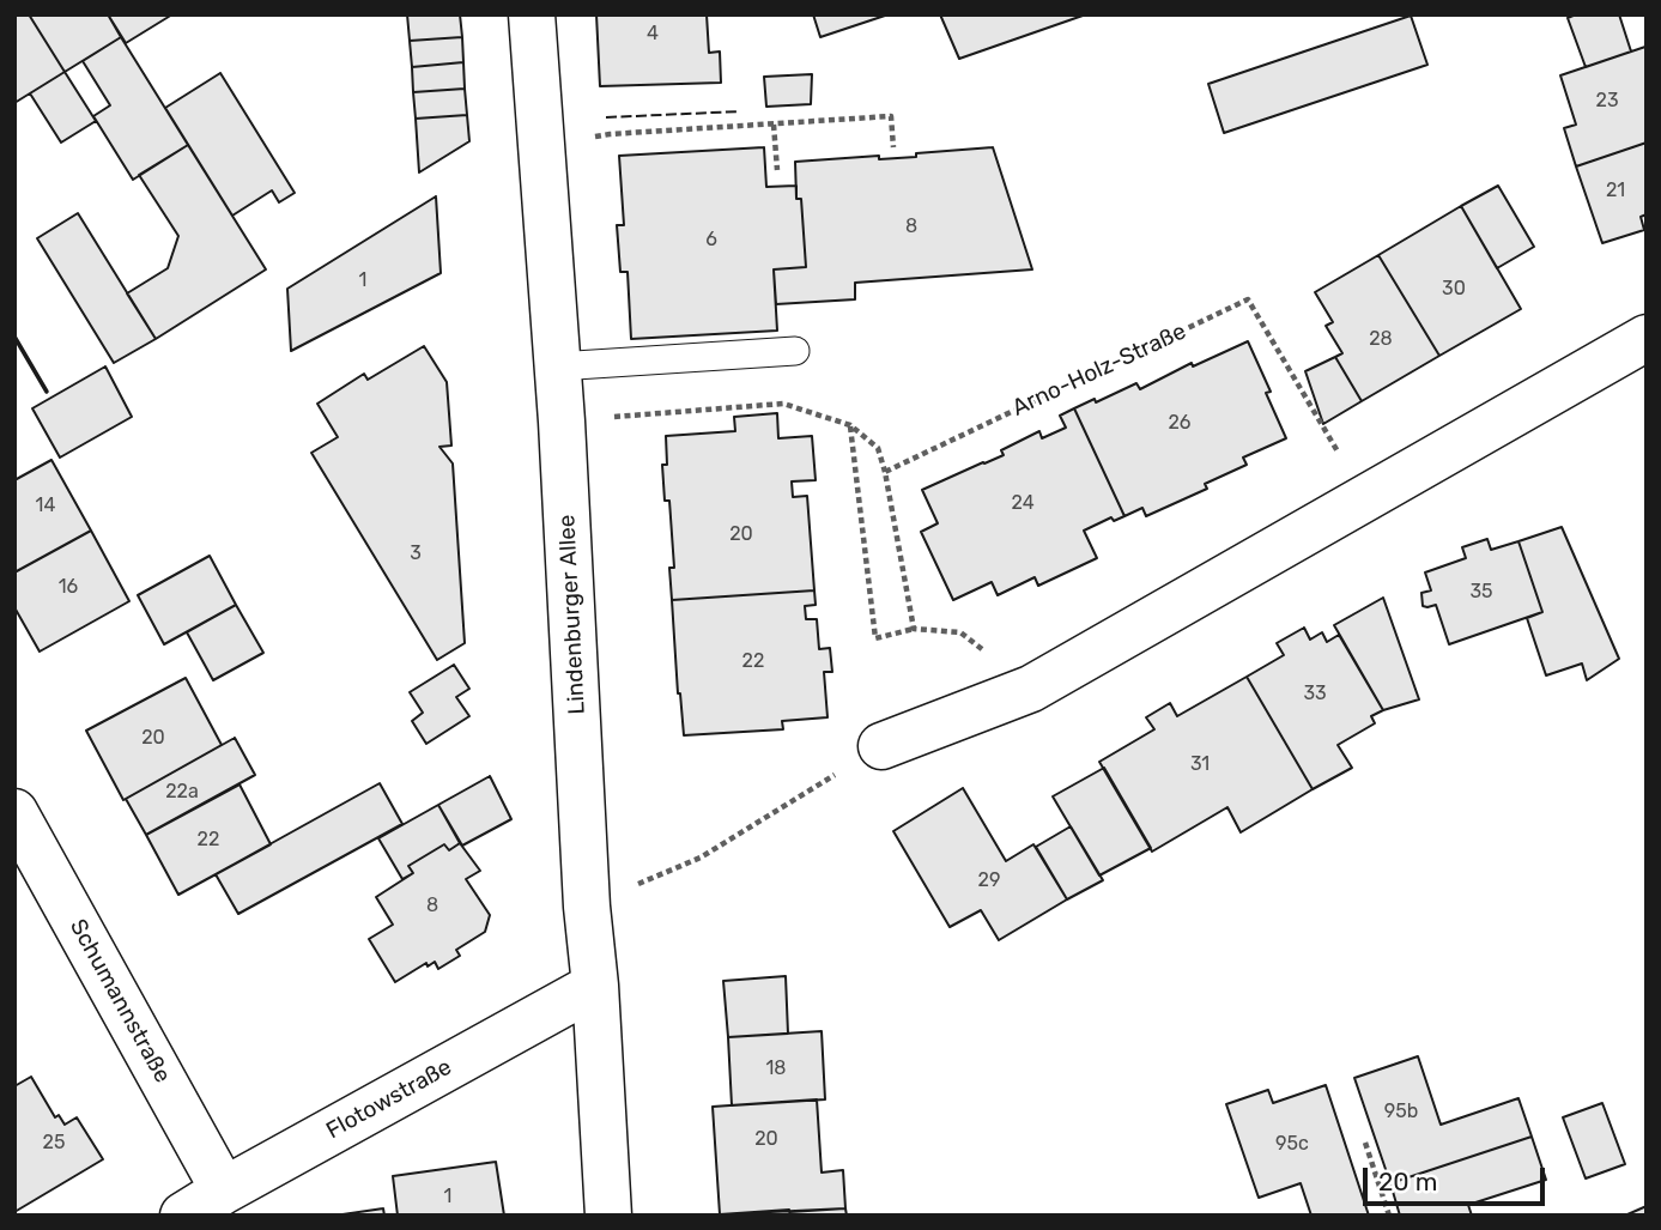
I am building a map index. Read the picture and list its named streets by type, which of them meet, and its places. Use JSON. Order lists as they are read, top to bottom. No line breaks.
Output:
{"streets":{"street":["Lindenburger Allee","Schumannstraße","Flotowstraße"],"path":["Arno-Holz-Straße"]},"crossings":[["Lindenburger Allee","Flotowstraße"],["Schumannstraße","Flotowstraße"]],"house_numbers":["4","23","21","8","6","1","30","28","26","24","14","20","3","16","35","22","33","20","31","22a","22","29","8","18","95b","20","25","95c","1"],"scale_bar":"20 m"}
